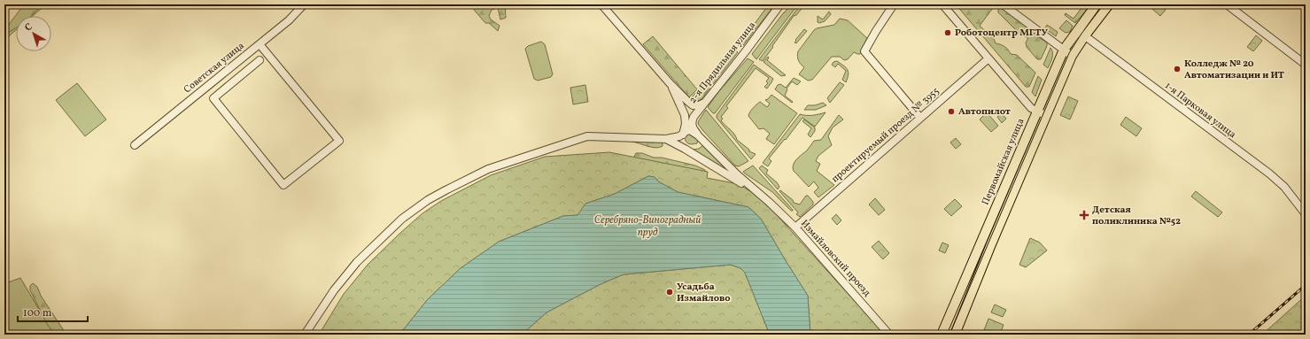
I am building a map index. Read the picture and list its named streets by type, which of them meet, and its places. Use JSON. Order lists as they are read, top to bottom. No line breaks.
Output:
{"streets":{"main road":["Первомайская улица"],"street":["2-я Прядильная улица","Советская улица","1-я Парковая улица","проектируемый проезд № 3955","Измайловский проезд"]},"crossings":[["2-я Прядильная улица","Измайловский проезд"],["1-я Парковая улица","Первомайская улица"],["проектируемый проезд № 3955","Измайловский проезд"]],"water":["Серебряно-Виноградный пруд"],"places":{"other":["Роботоцентр МГТУ","Колледж № 20 Автоматизации и ИТ","Автопилот","Усадьба Измайлово"],"health":["Детская поликлиника №52"]},"scale_bar":"100 m","north":"top left"}
